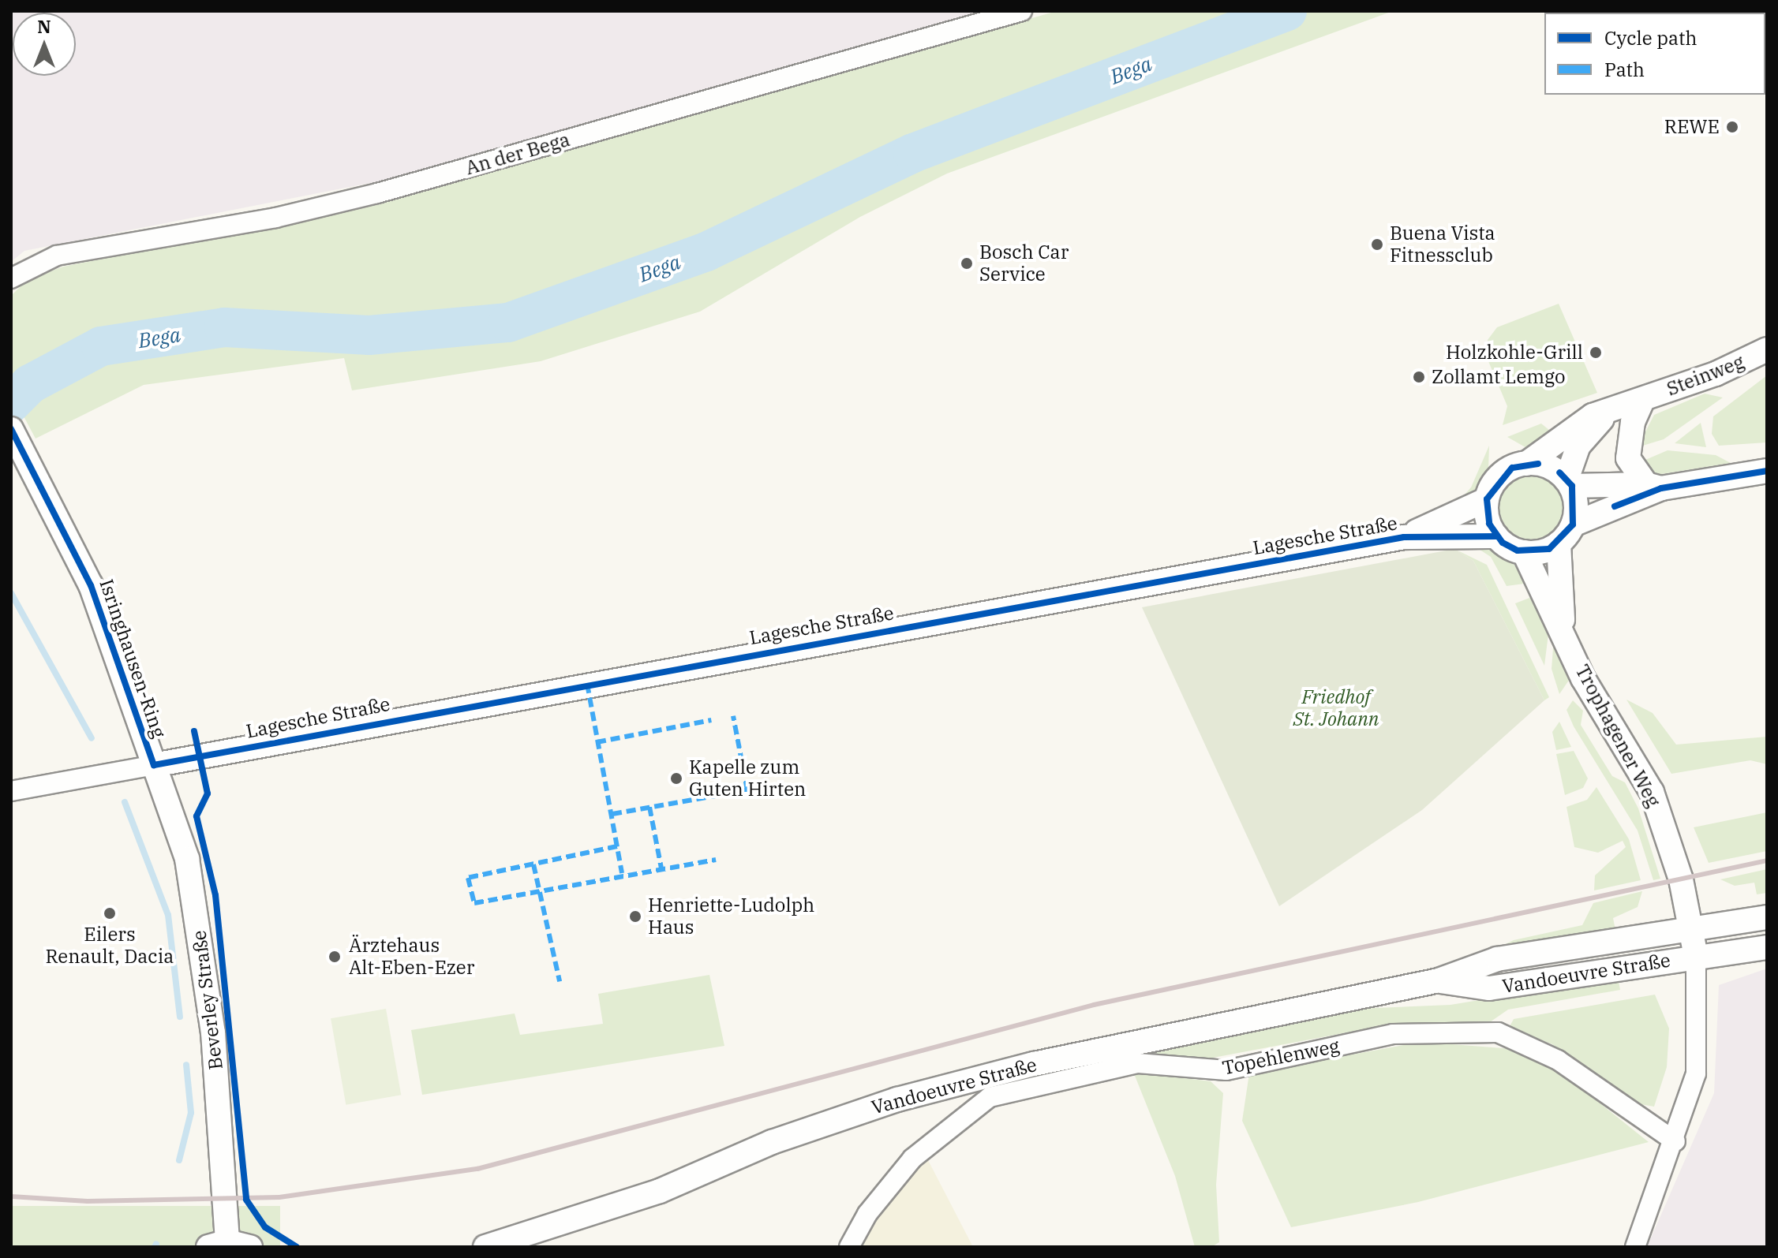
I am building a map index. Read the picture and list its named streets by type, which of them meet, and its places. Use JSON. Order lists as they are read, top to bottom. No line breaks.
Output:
{"streets":{"street":["An der Bega","Steinweg","Lagesche Straße","Isringhausen-Ring","Trophagener Weg","Vandoeuvre Straße","Beverley Straße","Topehlenweg"]},"crossings":[["Steinweg","Lagesche Straße"],["Steinweg","Trophagener Weg"],["Lagesche Straße","Isringhausen-Ring"],["Lagesche Straße","Trophagener Weg"],["Lagesche Straße","Beverley Straße"],["Isringhausen-Ring","Beverley Straße"],["Trophagener Weg","Vandoeuvre Straße"],["Trophagener Weg","Topehlenweg"]],"water":["Bega"],"parks":["Friedhof St. Johann"],"places":["REWE","Buena Vista Fitnessclub","Bosch Car Service","Holzkohle-Grill","Zollamt Lemgo","Kapelle zum Guten Hirten","Eilers Renault, Dacia","Henriette-Ludolph Haus","Ärztehaus Alt-Eben-Ezer"],"legend":["Cycle path","Path"],"north":"top"}
